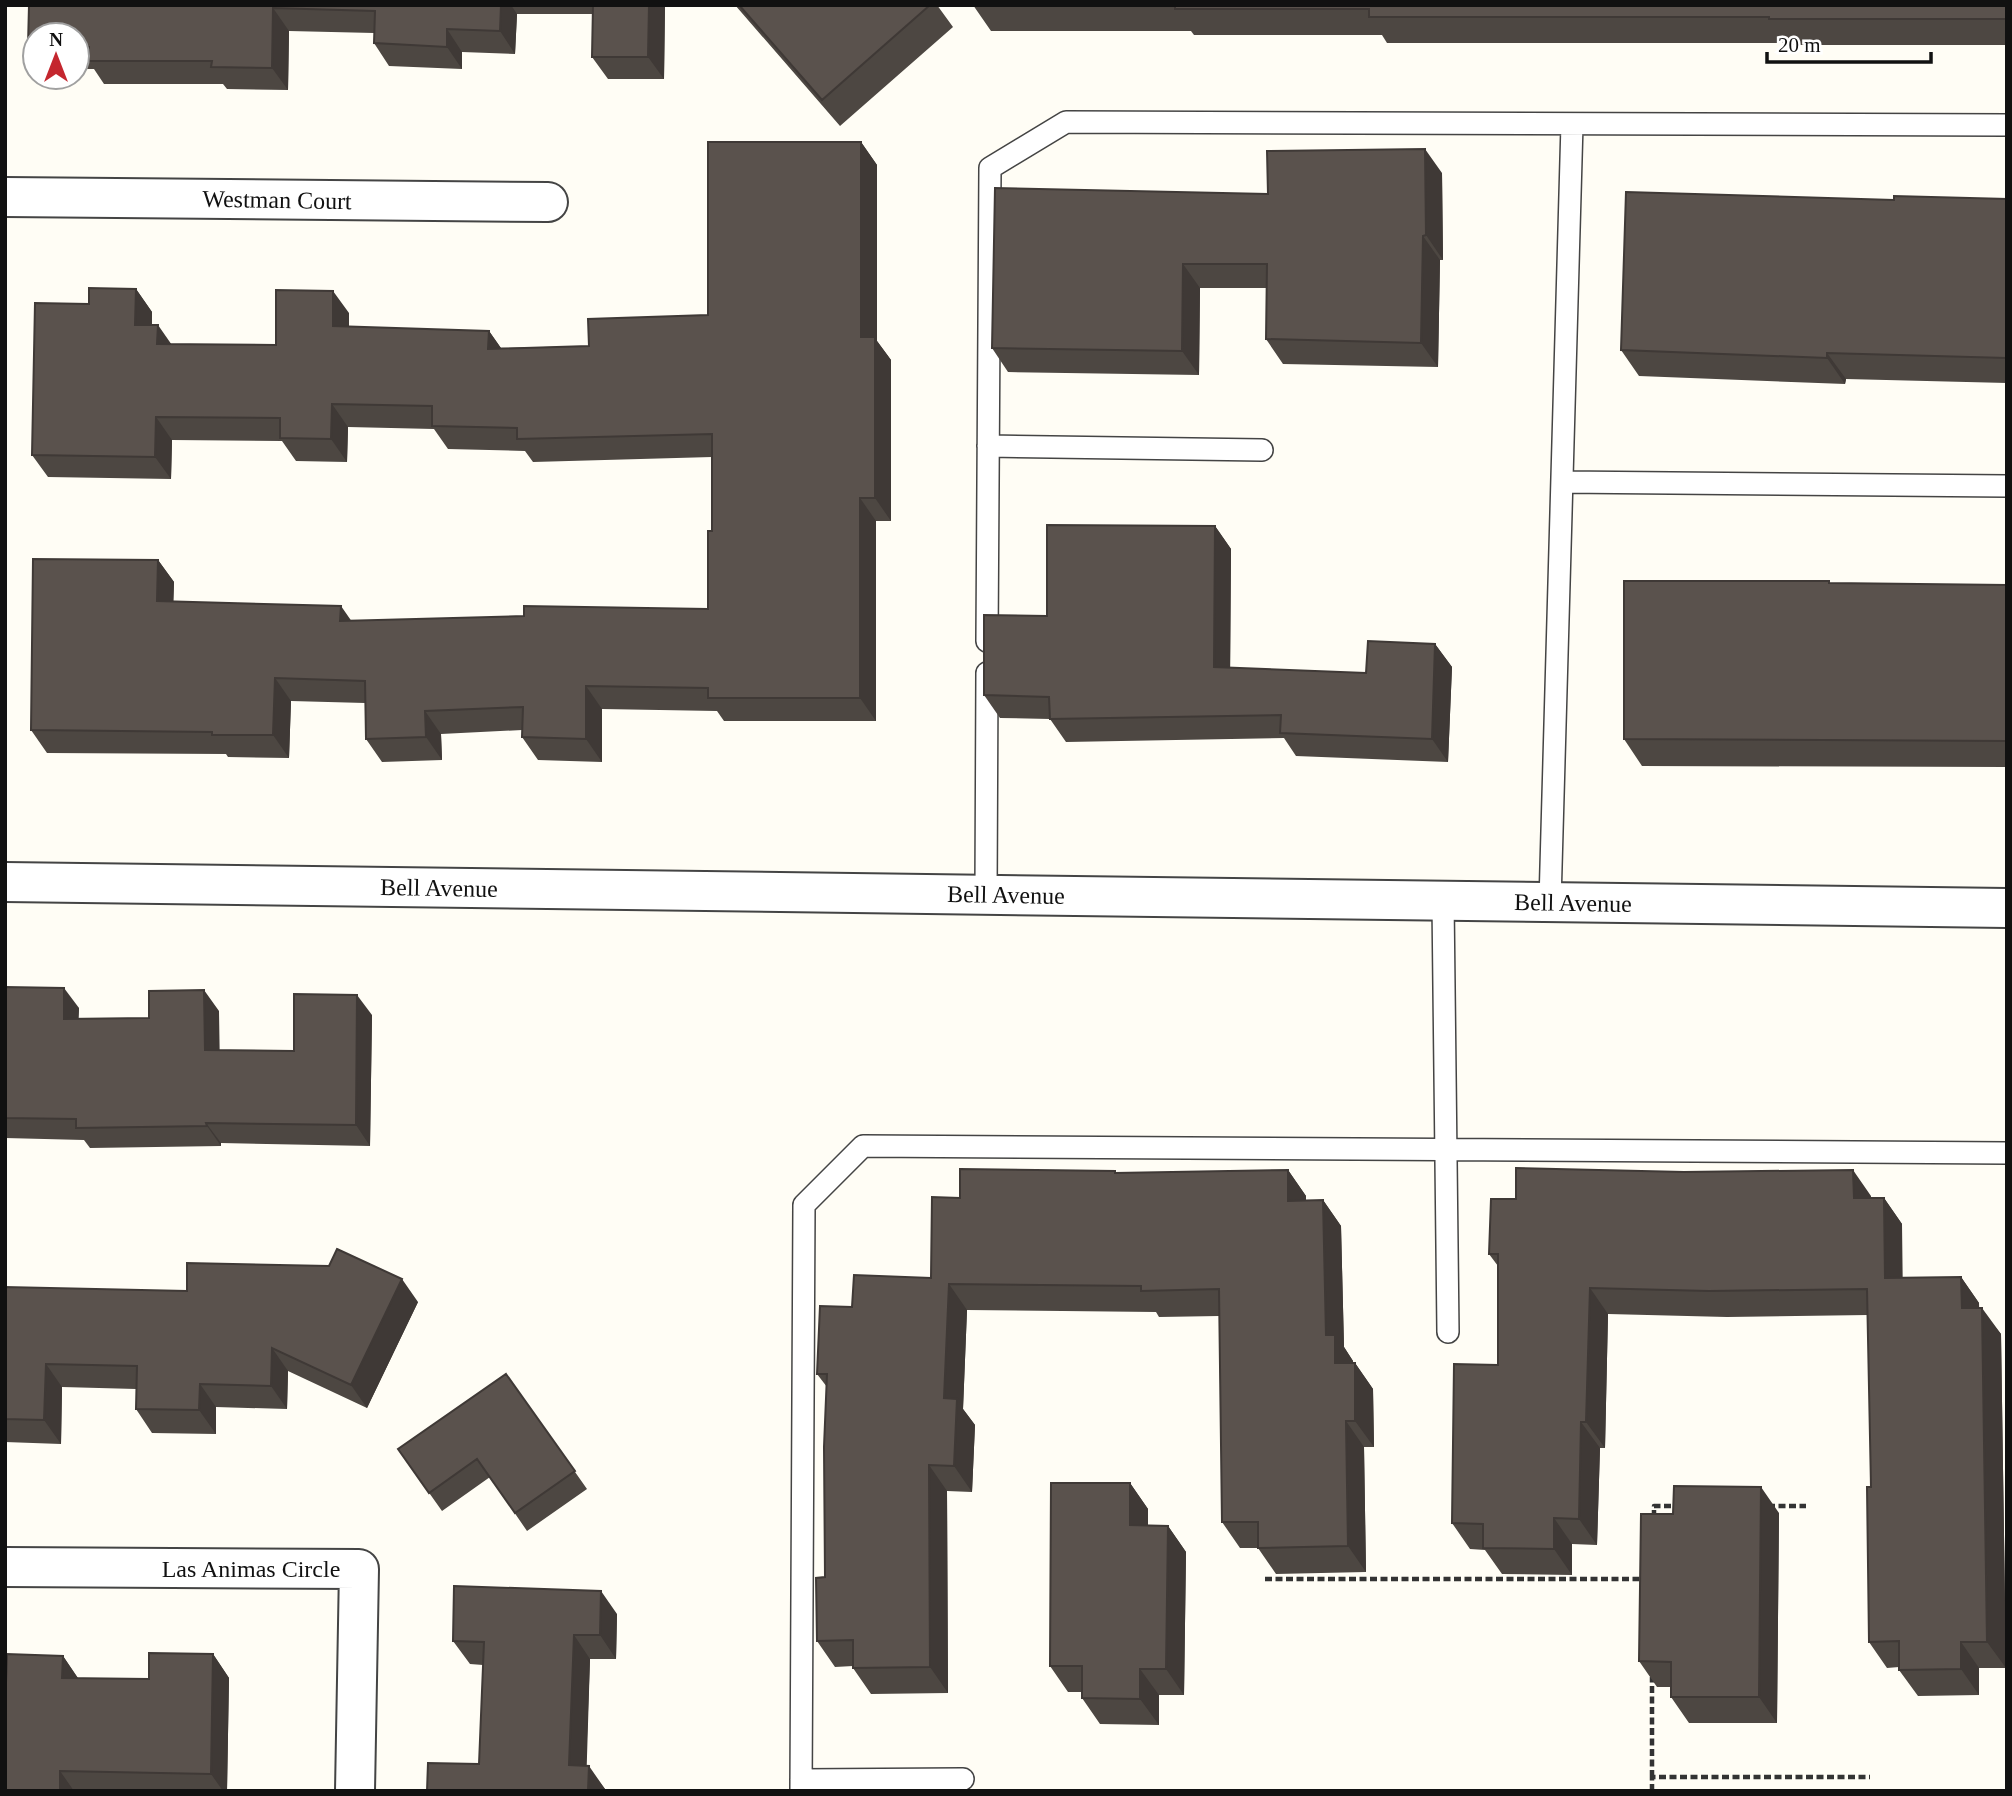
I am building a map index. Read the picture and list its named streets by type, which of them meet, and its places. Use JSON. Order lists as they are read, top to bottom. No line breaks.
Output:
{"streets":{"street":["Westman Court","Bell Avenue","Las Animas Circle"]},"scale_bar":"20 m","north":"top"}
